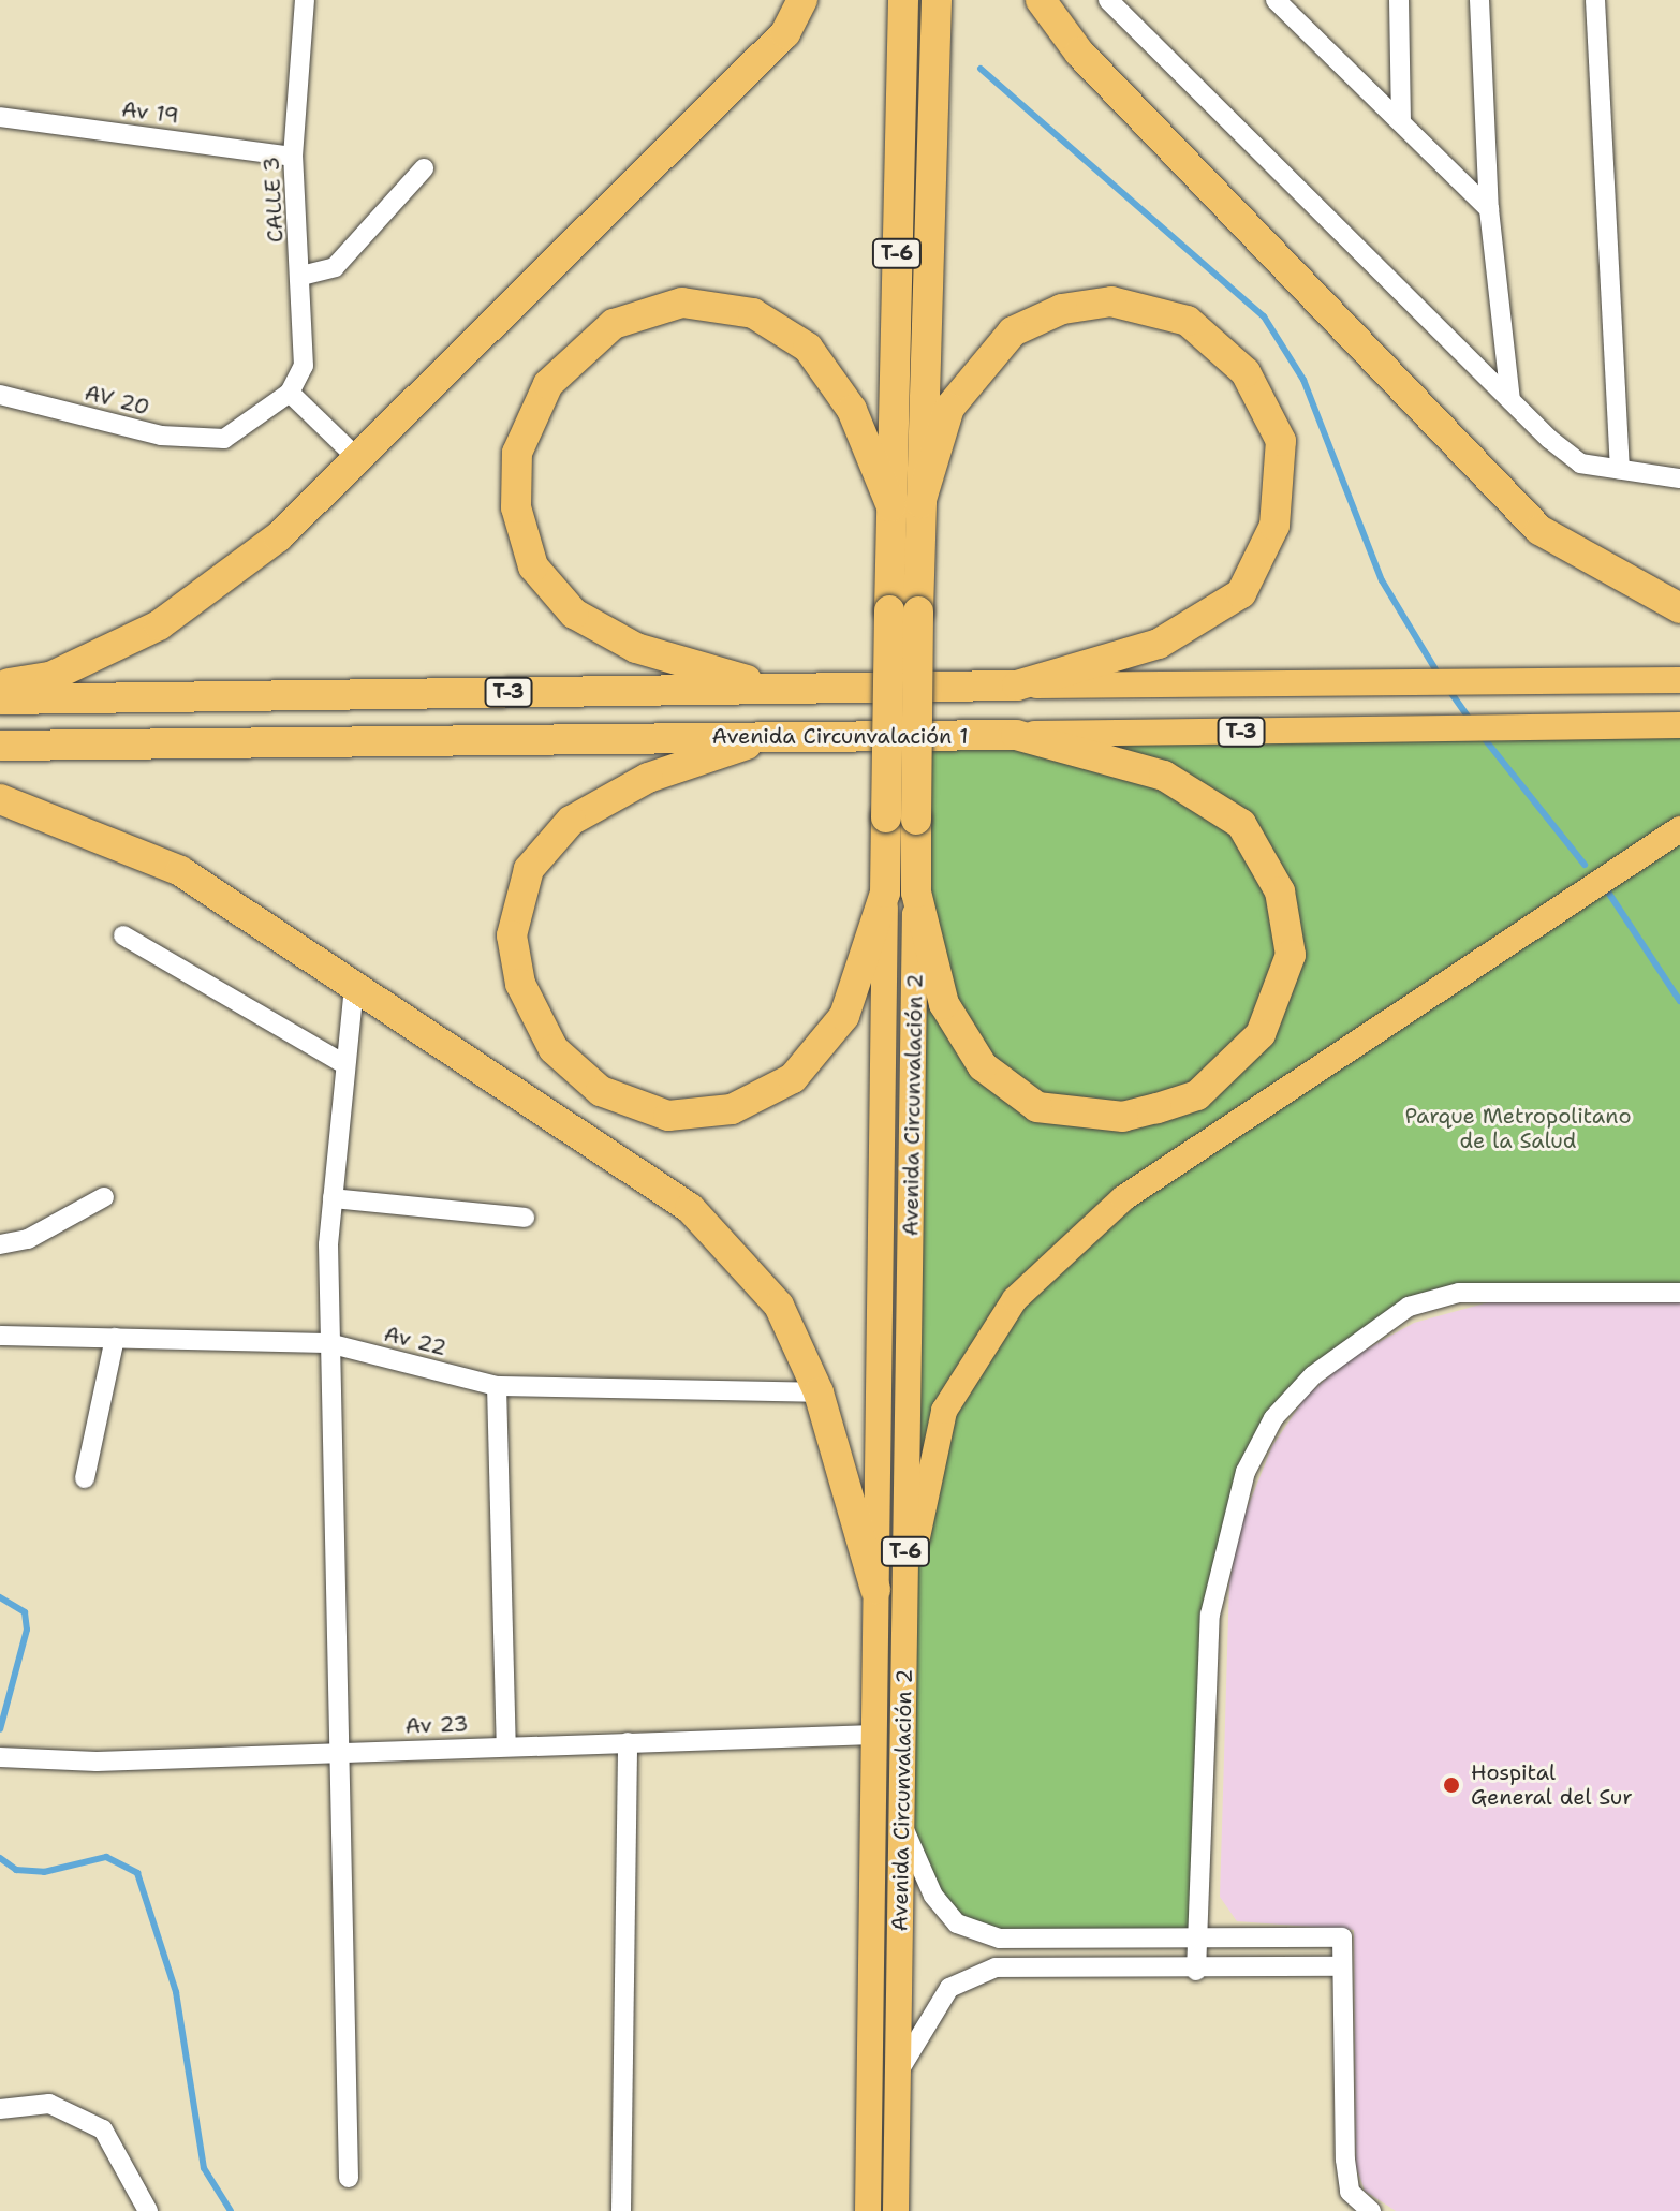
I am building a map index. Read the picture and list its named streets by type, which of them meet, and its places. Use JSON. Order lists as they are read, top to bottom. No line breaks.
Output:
{"streets":{"highway":["T-6","T-3","Avenida Circunvalación 1","Avenida Circunvalación 2"],"street":["Av 19","CALLE 3","AV 20","Av 22","Av 23"]},"crossings":[["Av 19","CALLE 3"],["CALLE 3","AV 20"],["Avenida Circunvalación 2","Av 23"]],"parks":["Parque Metropolitano de la Salud"],"places":["Hospital General del Sur"]}
